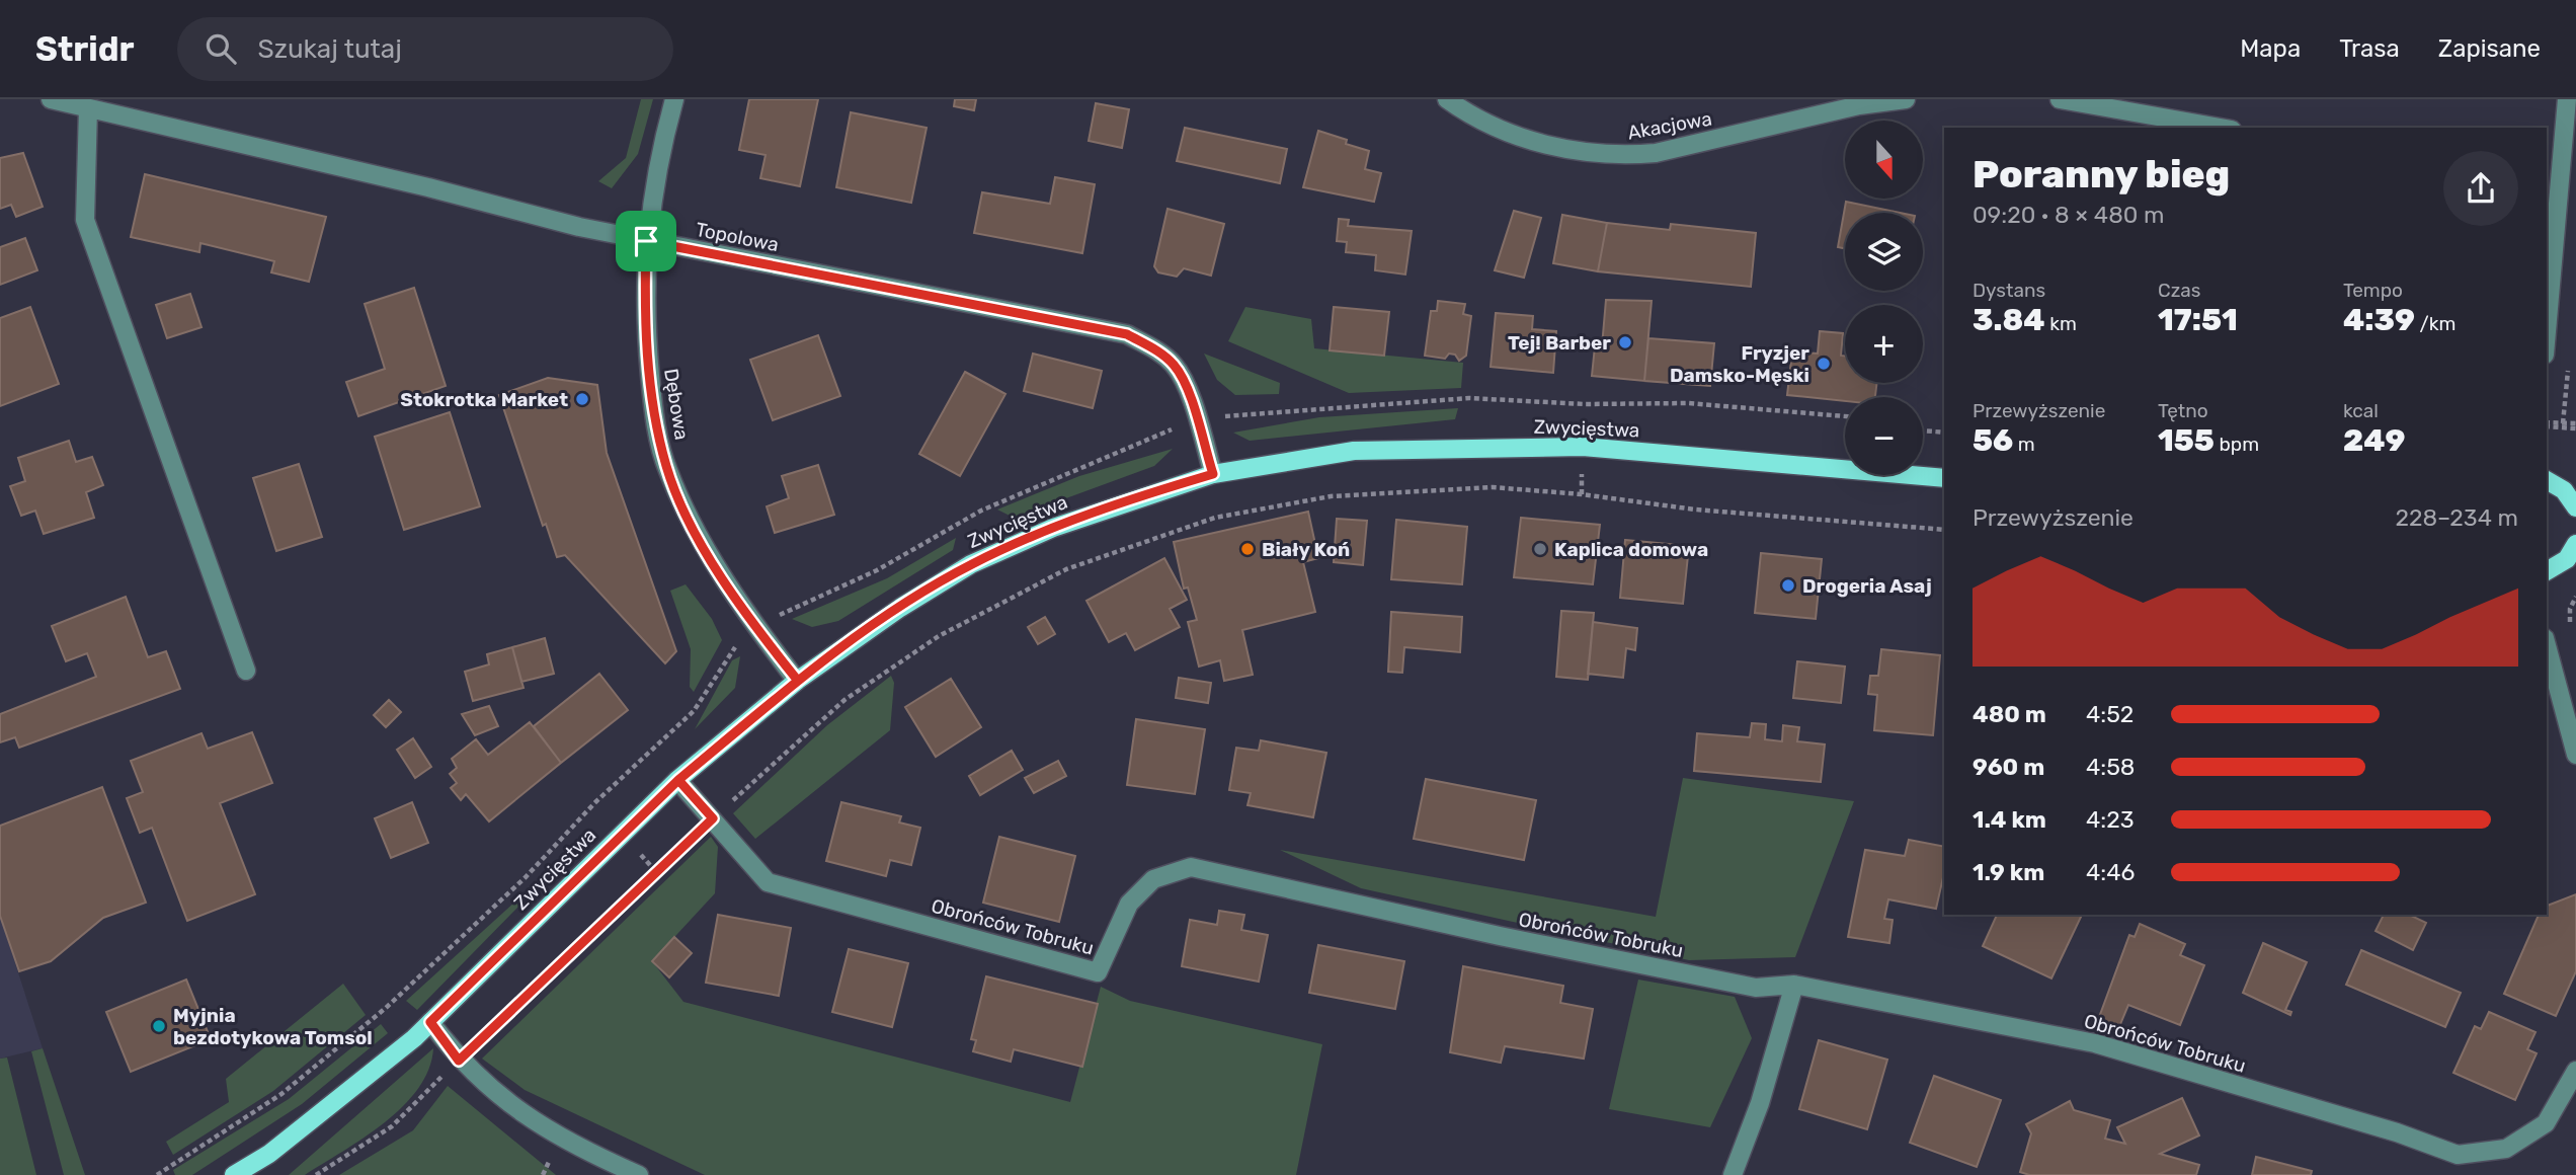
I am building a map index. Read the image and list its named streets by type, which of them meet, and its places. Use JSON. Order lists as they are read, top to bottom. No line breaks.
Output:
{"streets":{"main road":["Zwycięstwa"],"street":["Akacjowa","Topolowa","Dębowa","Obrońców Tobruku"]},"crossings":[["Topolowa","Dębowa"],["Topolowa","Zwycięstwa"],["Dębowa","Zwycięstwa"],["Zwycięstwa","Obrońców Tobruku"]],"places":["Tej! Barber","Fryzjer Damsko-Męski","Stokrotka Market","Biały Koń","Kaplica domowa","Drogeria Asaj","Myjnia bezdotykowa Tomsol"],"north":"bottom","page":{"header":"Stridr","search":"Szukaj tutaj","nav":["Mapa","Trasa","Zapisane"],"map_buttons":["+","−"],"heading":["Poranny bieg","09:20 · 8 × 480 m"],"stats":[["Dystans","3.84 km"],["Czas","17:51"],["Tempo","4:39 /km"],["Przewyższenie","56 m"],["Tętno","155 bpm"],["kcal","249"]],"chart":["Przewyższenie","228–234 m"],"list":[{"name":"480 m","note":"4:52"},{"name":"960 m","note":"4:58"},{"name":"1.4 km","note":"4:23"},{"name":"1.9 km","note":"4:46"}]}}
